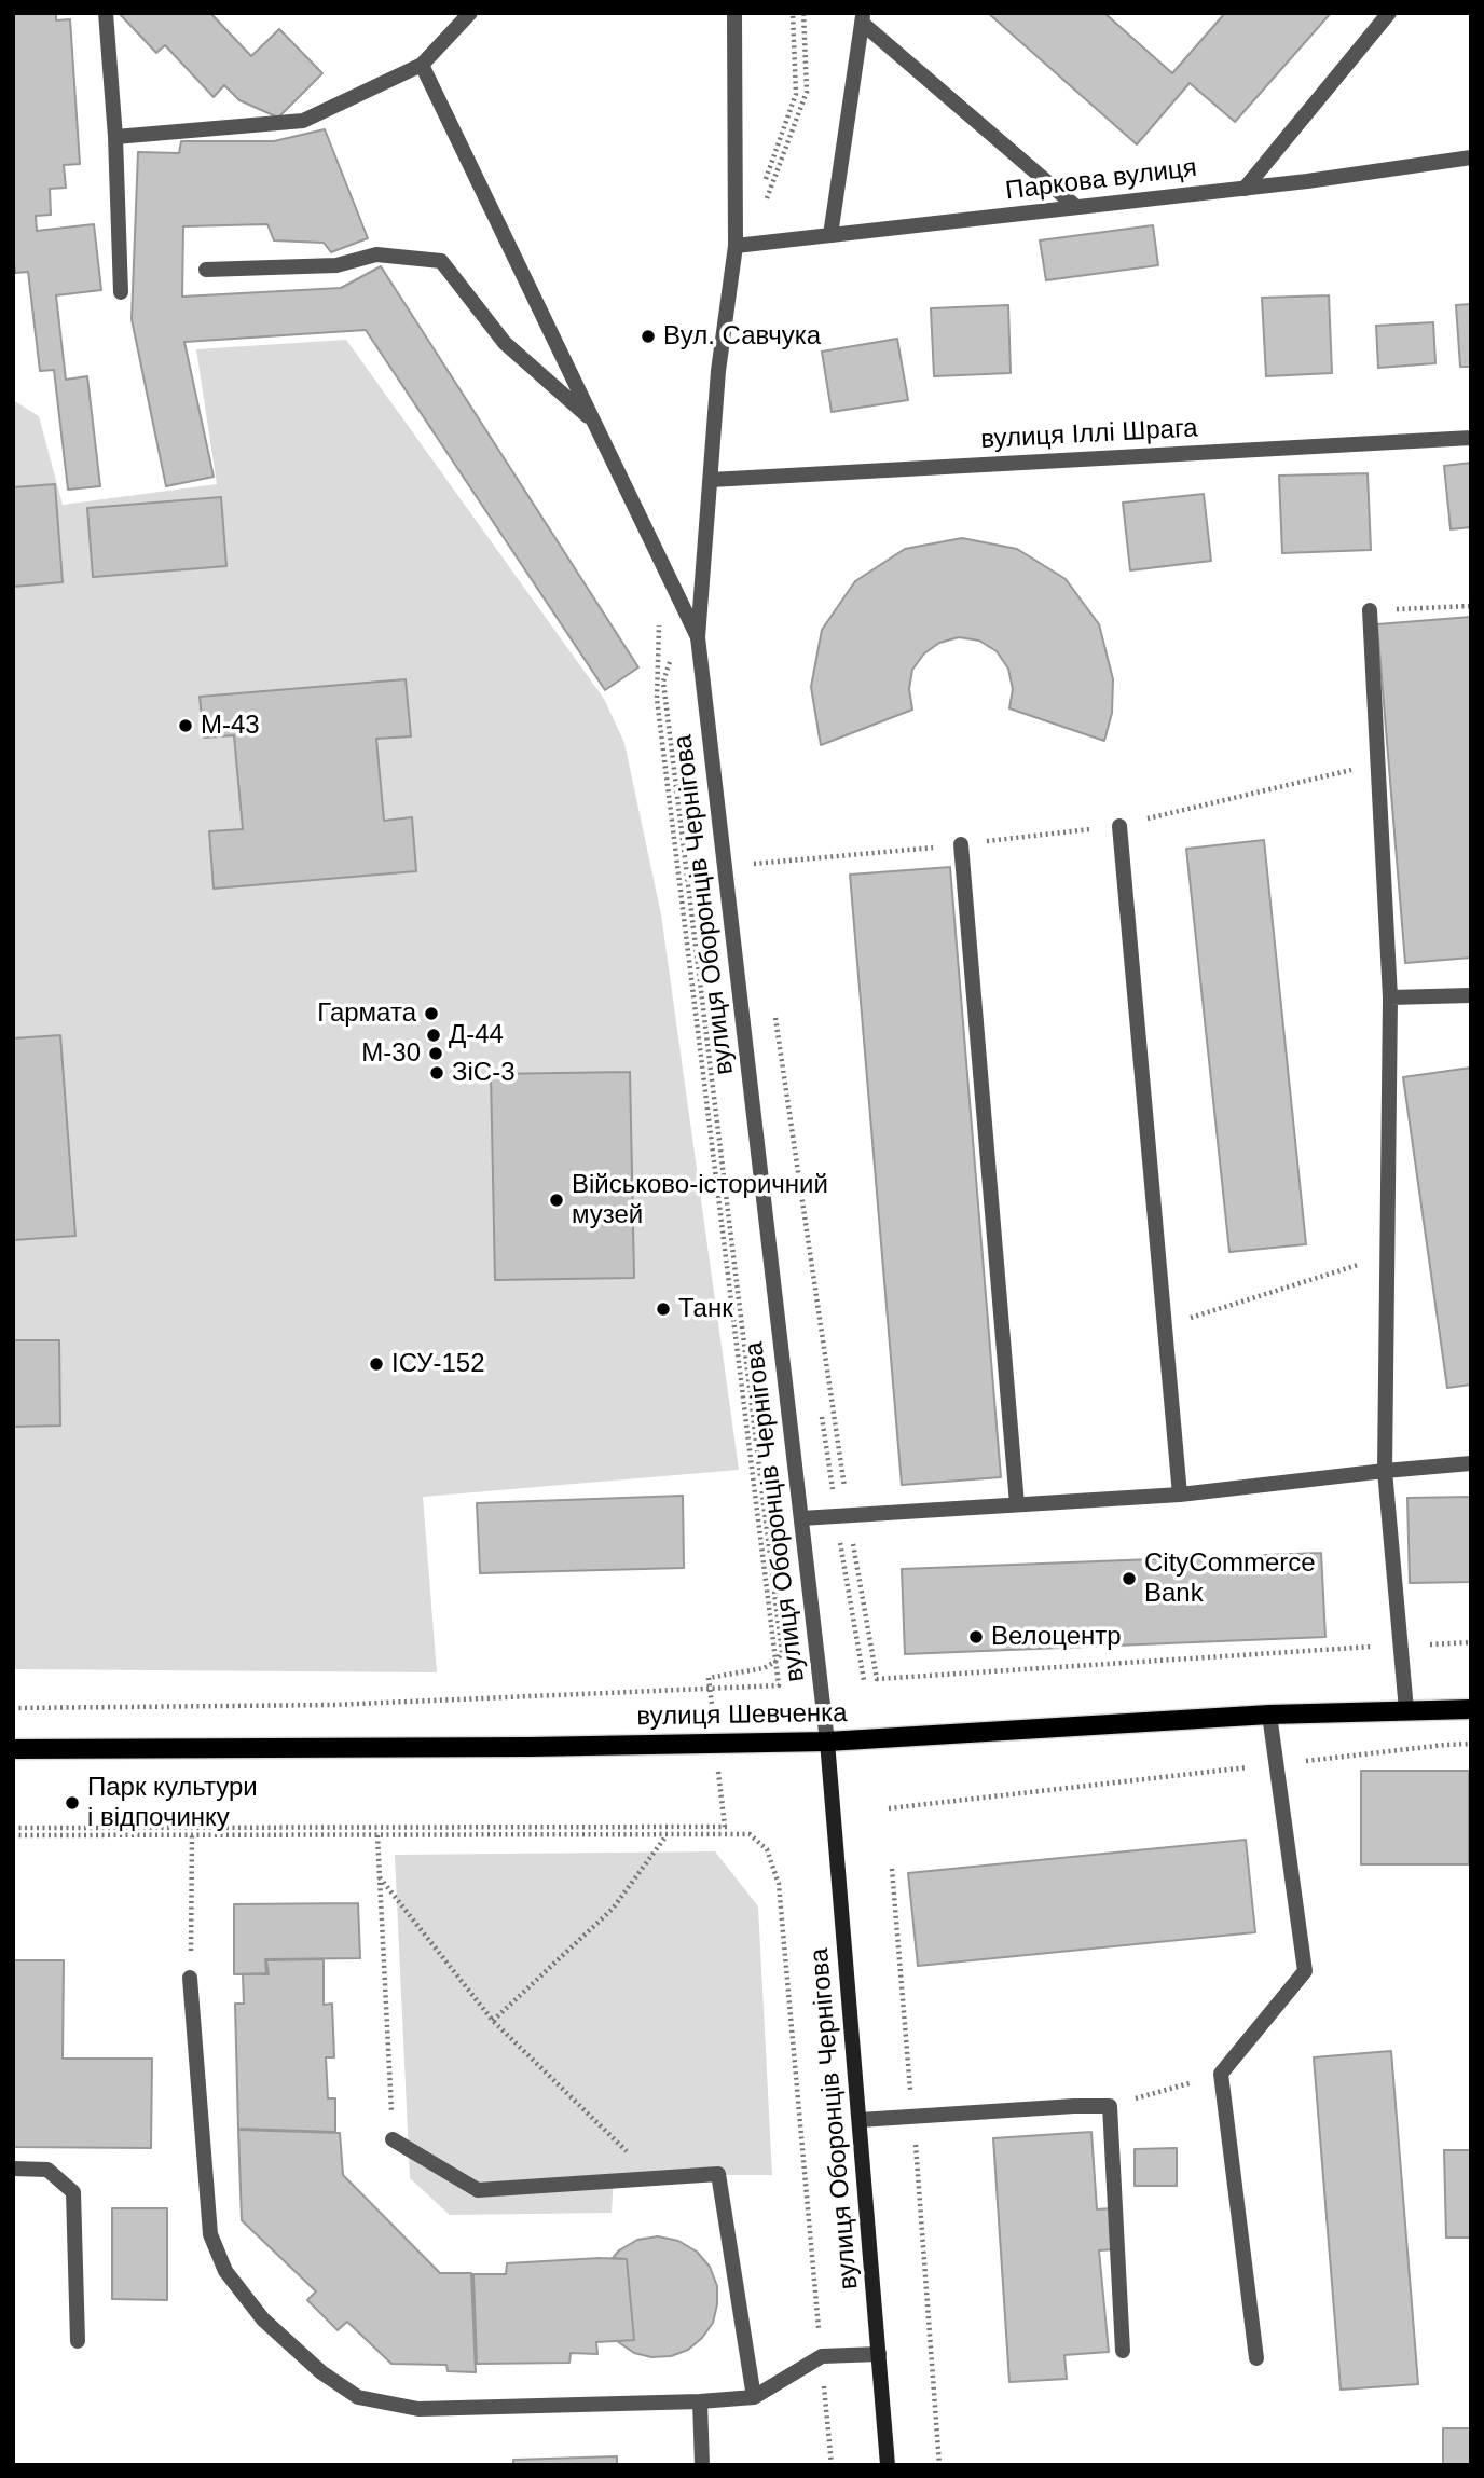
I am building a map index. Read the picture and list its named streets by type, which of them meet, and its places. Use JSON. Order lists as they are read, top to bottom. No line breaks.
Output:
{"streets":{"main road":["вулиця Оборонців Чернігова","вулиця Шевченка"],"street":["Паркова вулиця","вулиця Іллі Шрага"]},"crossings":[["Паркова вулиця","вулиця Оборонців Чернігова"],["вулиця Іллі Шрага","вулиця Оборонців Чернігова"],["вулиця Оборонців Чернігова","вулиця Шевченка"]],"places":["Вул. Савчука","М-43","Гармата","Д-44","М-30","ЗіС-3","Військово-історичний музей","Танк","ІСУ-152","CityCommerce Bank","Велоцентр","Парк культури і відпочинку"]}
